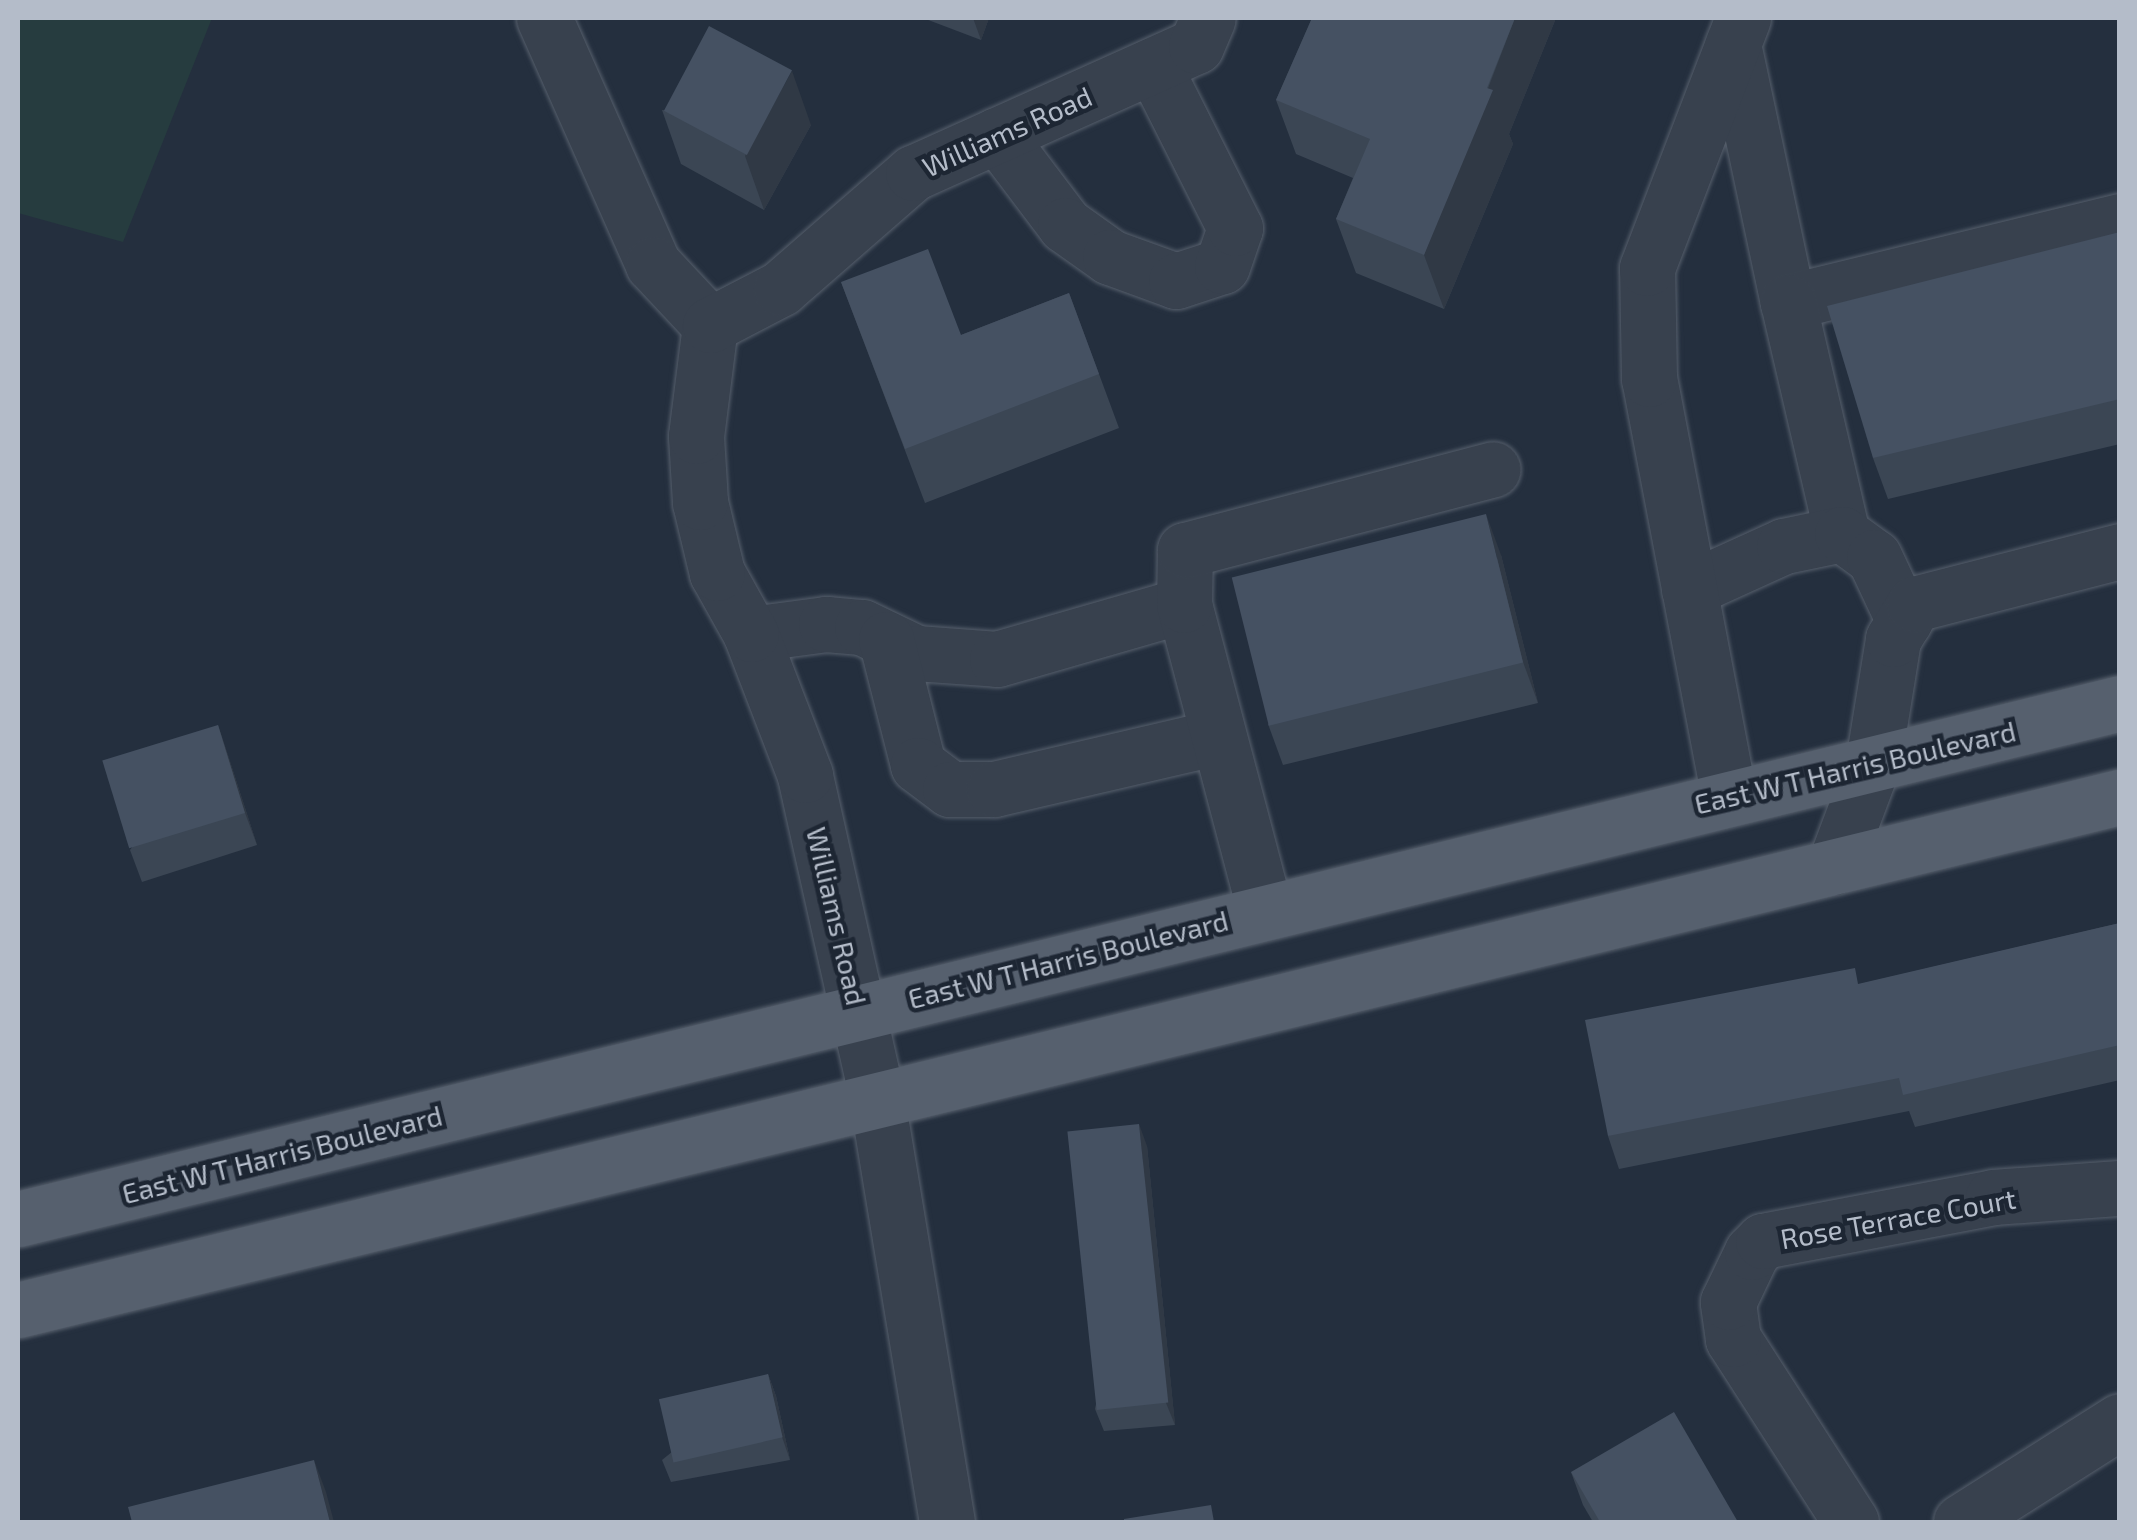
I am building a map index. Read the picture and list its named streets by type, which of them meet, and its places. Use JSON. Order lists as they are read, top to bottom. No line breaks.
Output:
{"streets":{"main road":["East W T Harris Boulevard"],"street":["Williams Road","Rose Terrace Court"]},"crossings":[["Williams Road","East W T Harris Boulevard"]]}
